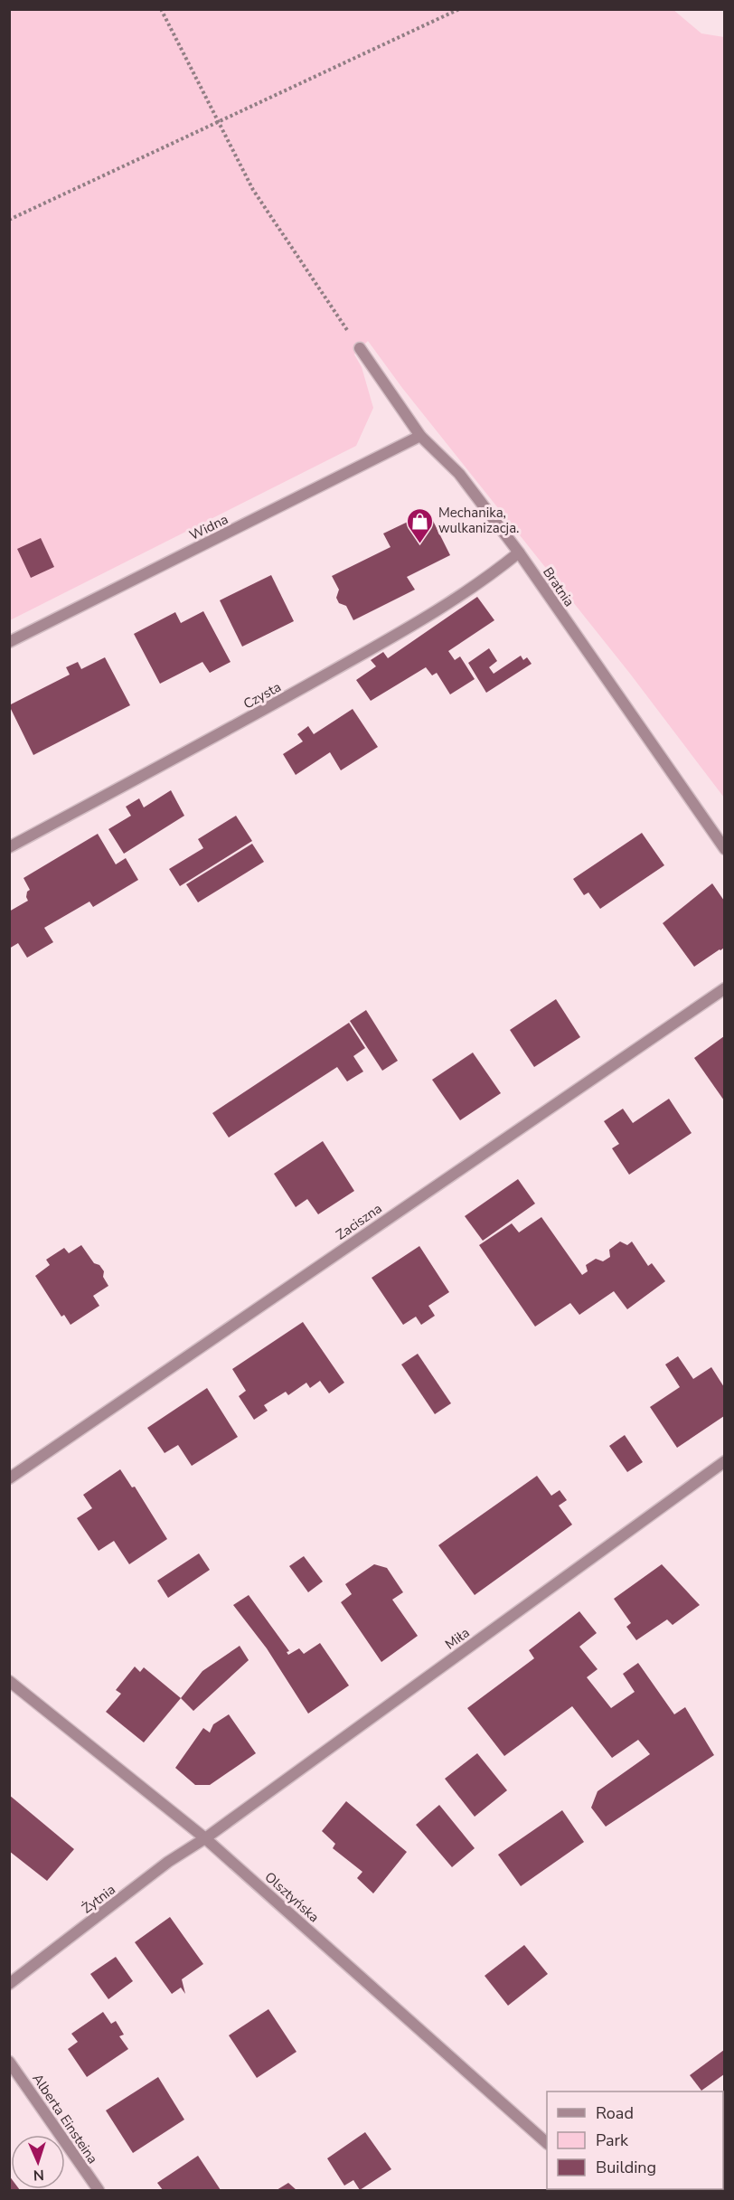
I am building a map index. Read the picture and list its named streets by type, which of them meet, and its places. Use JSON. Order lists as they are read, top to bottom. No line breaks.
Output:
{"streets":{"street":["Widna","Bratnia","Czysta","Zaciszna","Miła","Olsztyńska","Żytnia","Alberta Einsteina"]},"crossings":[["Widna","Bratnia"],["Bratnia","Czysta"],["Miła","Olsztyńska"],["Miła","Żytnia"],["Olsztyńska","Żytnia"]],"places":{"shop":["Mechanika, wulkanizacja."]},"legend":["Road","Park","Building"],"north":"bottom"}
